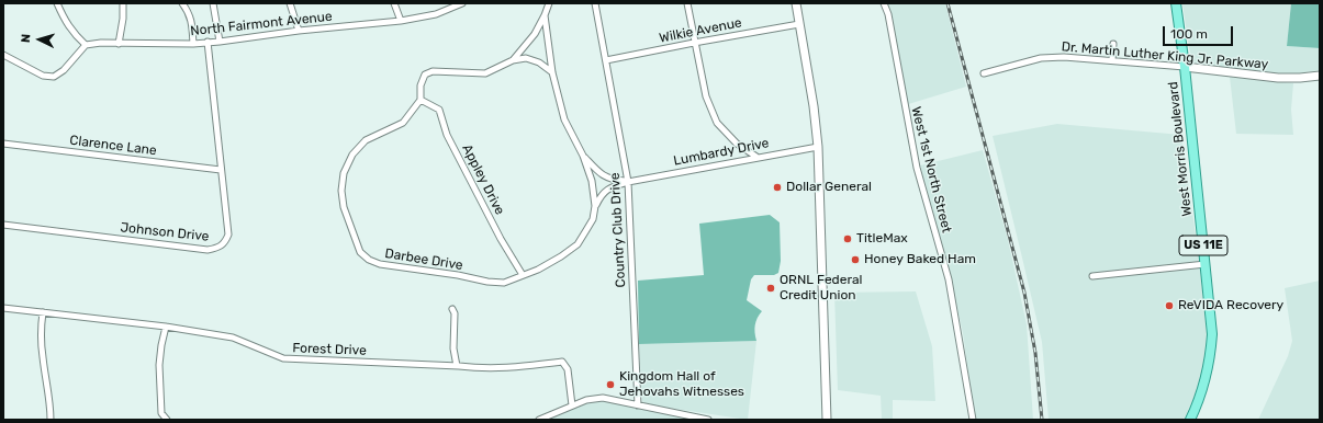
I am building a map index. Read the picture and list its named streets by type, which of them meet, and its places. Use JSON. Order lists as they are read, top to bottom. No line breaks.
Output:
{"streets":{"main road":["Dr. Martin Luther King Jr. Parkway","West Morris Boulevard","US 11E"],"street":["North Fairmont Avenue","Wilkie Avenue","Clarence Lane","Lumbardy Drive","West 1st North Street","Appley Drive","Country Club Drive","Johnson Drive","Darbee Drive","Forest Drive"]},"crossings":[["North Fairmont Avenue","Johnson Drive"],["Wilkie Avenue","Country Club Drive"],["Dr. Martin Luther King Jr. Parkway","West Morris Boulevard"],["Clarence Lane","Johnson Drive"],["Lumbardy Drive","Country Club Drive"],["Appley Drive","Darbee Drive"]],"places":["Dollar General","TitleMax","Honey Baked Ham","ORNL Federal Credit Union","ReVIDA Recovery","Kingdom Hall of Jehovahs Witnesses"],"scale_bar":"100 m","north":"left"}
